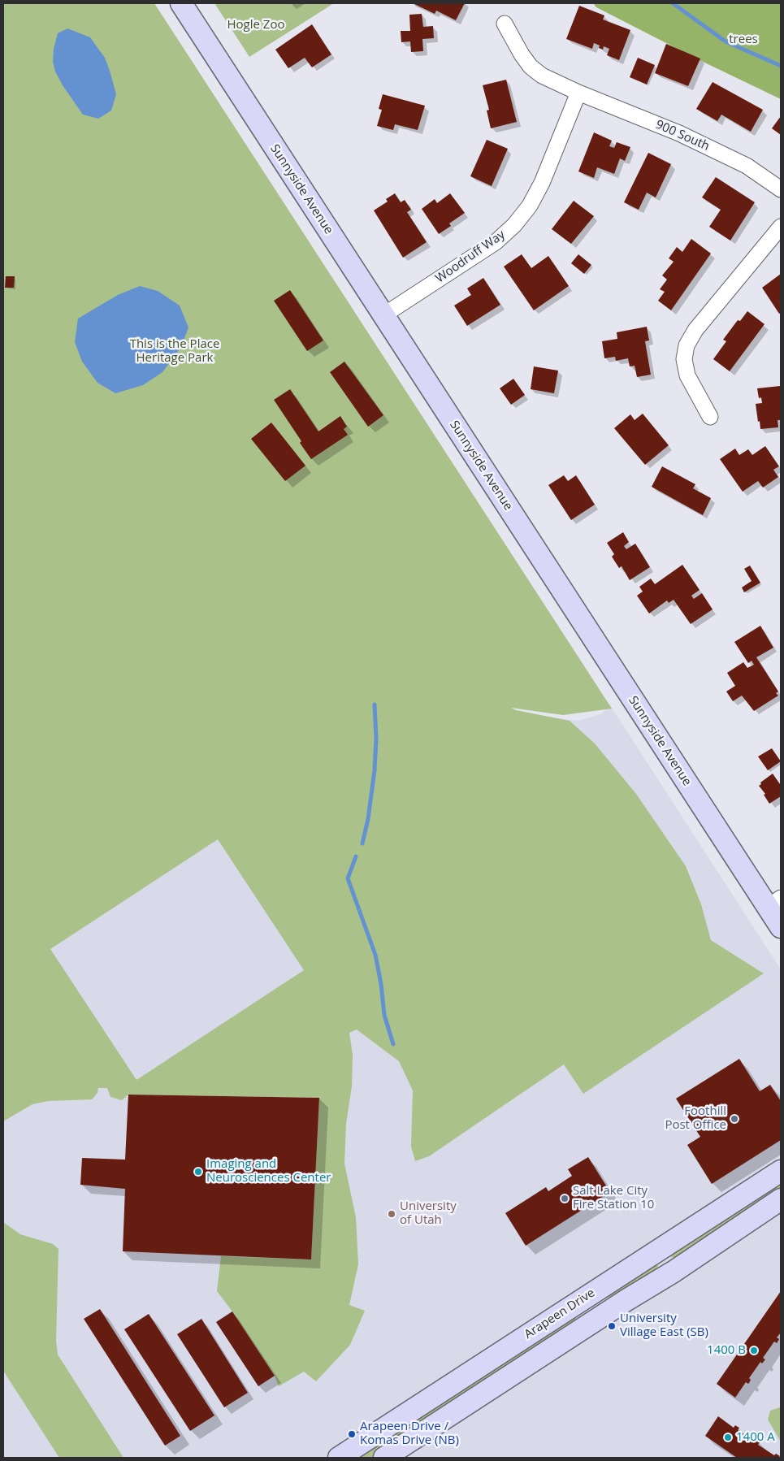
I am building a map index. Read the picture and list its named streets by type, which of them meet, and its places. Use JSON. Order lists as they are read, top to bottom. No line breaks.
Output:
{"streets":{"main road":["Sunnyside Avenue","Arapeen Drive"],"street":["900 South","Woodruff Way"]},"crossings":[["900 South","Woodruff Way"],["Sunnyside Avenue","Woodruff Way"]],"parks":["Hogle Zoo","trees","This is the Place Heritage Park"],"places":["Foothill Post Office","Imaging and Neurosciences Center","Salt Lake City Fire Station 10","University of Utah","University Village East (SB)","1400 B","Arapeen Drive / Komas Drive (NB)","1400 A"]}
